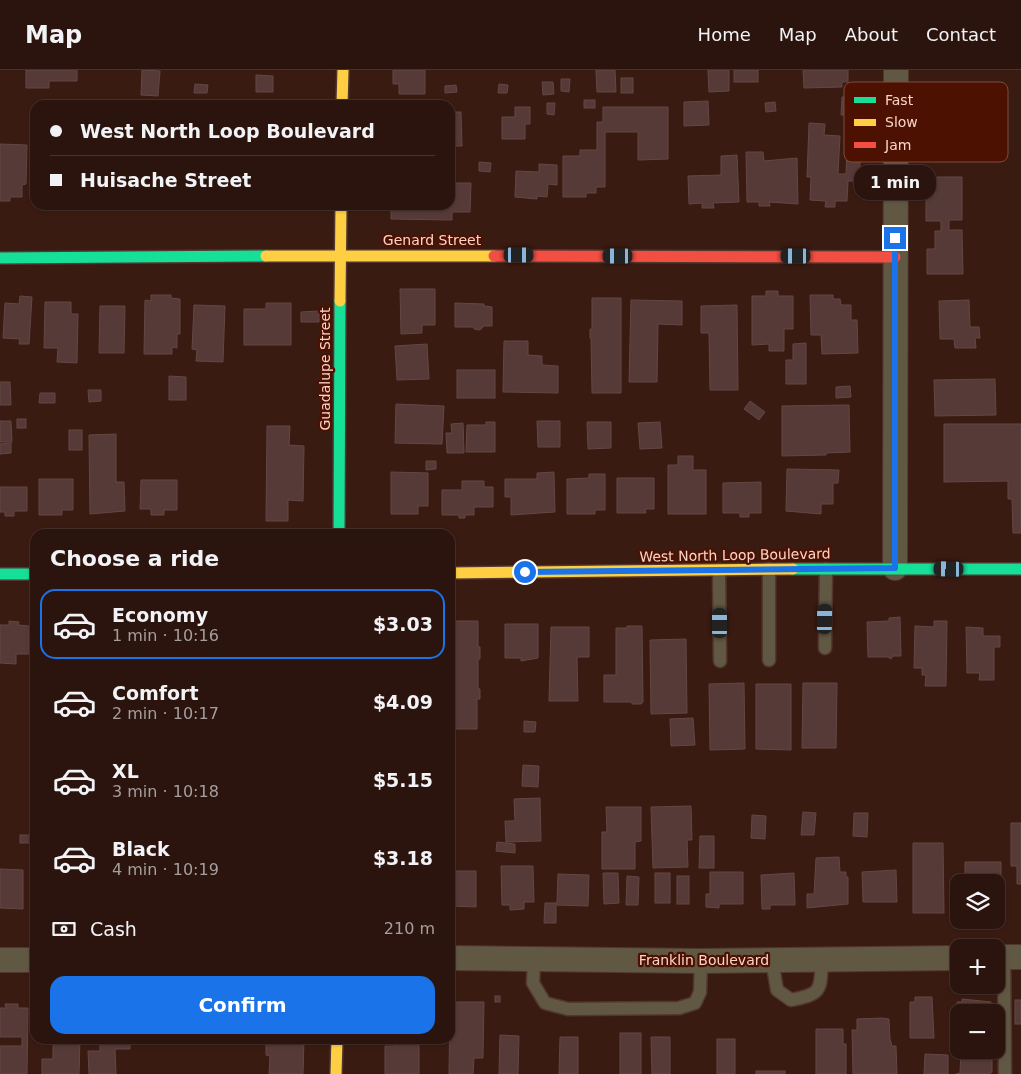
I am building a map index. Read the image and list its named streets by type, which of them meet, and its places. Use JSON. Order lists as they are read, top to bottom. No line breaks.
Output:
{"streets":{"street":["Genard Street","Guadalupe Street","West North Loop Boulevard","Franklin Boulevard"]},"crossings":[["Genard Street","Guadalupe Street"]],"legend":["Fast","Slow","Jam"],"page":{"header":"Map","nav":["Home","Map","About","Contact"],"banner":["West North Loop Boulevard","Huisache Street"],"bubble":"1 min","heading":"Choose a ride","list":[{"name":"Economy","note":"1 min · 10:16","value":"$3.03"},{"name":"Comfort","note":"2 min · 10:17","value":"$4.09"},{"name":"XL","note":"3 min · 10:18","value":"$5.15"},{"name":"Black","note":"4 min · 10:19","value":"$3.18"}],"map_buttons":["+","−"],"pay":["Cash","210 m"],"buttons":"Confirm"}}
